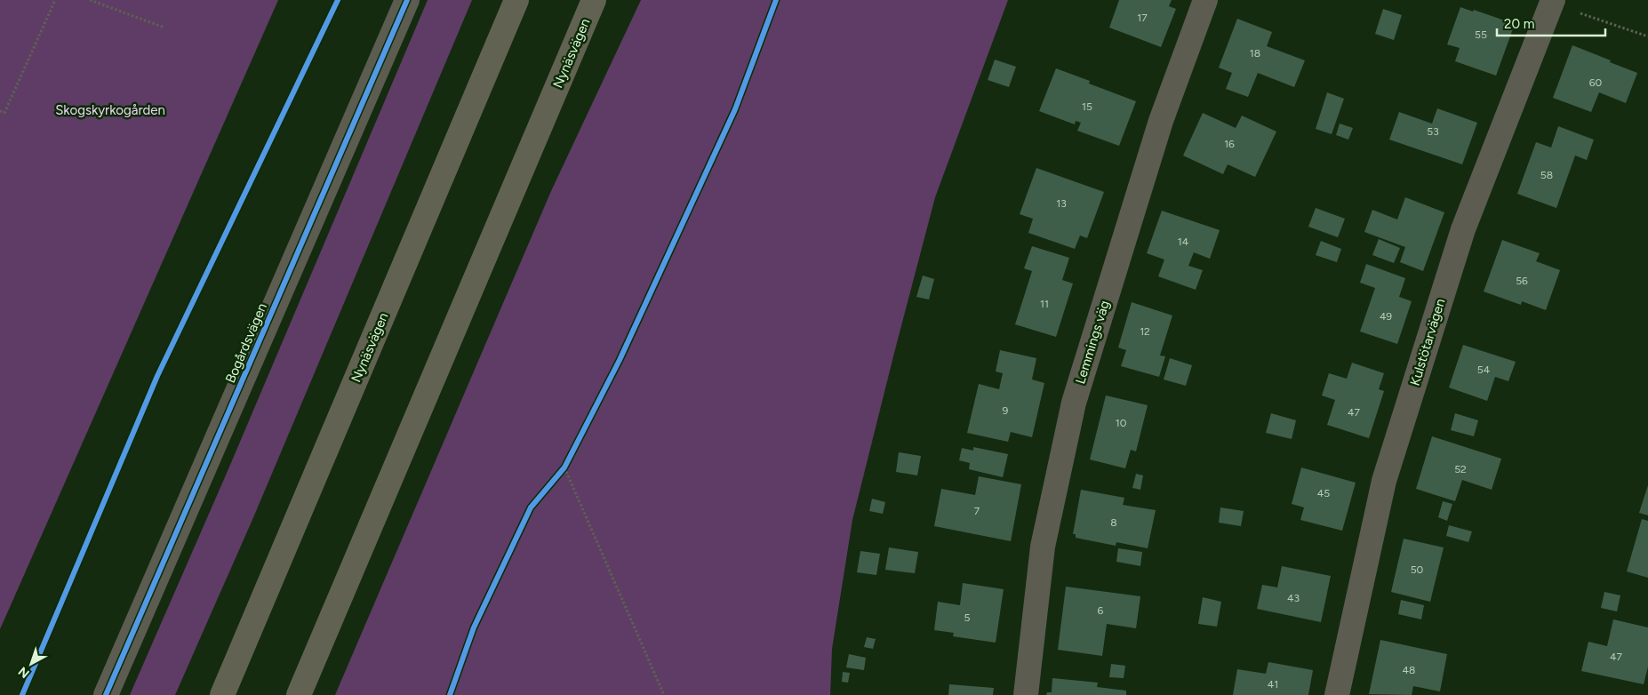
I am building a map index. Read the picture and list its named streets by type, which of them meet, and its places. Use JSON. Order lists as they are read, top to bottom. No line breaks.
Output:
{"streets":{"highway":["Nynäsvägen"],"street":["Lemmings väg","Kulstötarvägen","Bogårdsvägen"]},"parks":["Skogskyrkogården"],"house_numbers":["17","55","18","60","15","53","16","58","13","14","56","11","49","12","54","9","47","10","52","45","7","8","50","43","6","5","47","48","41"],"scale_bar":"20 m","north":"bottom left"}
